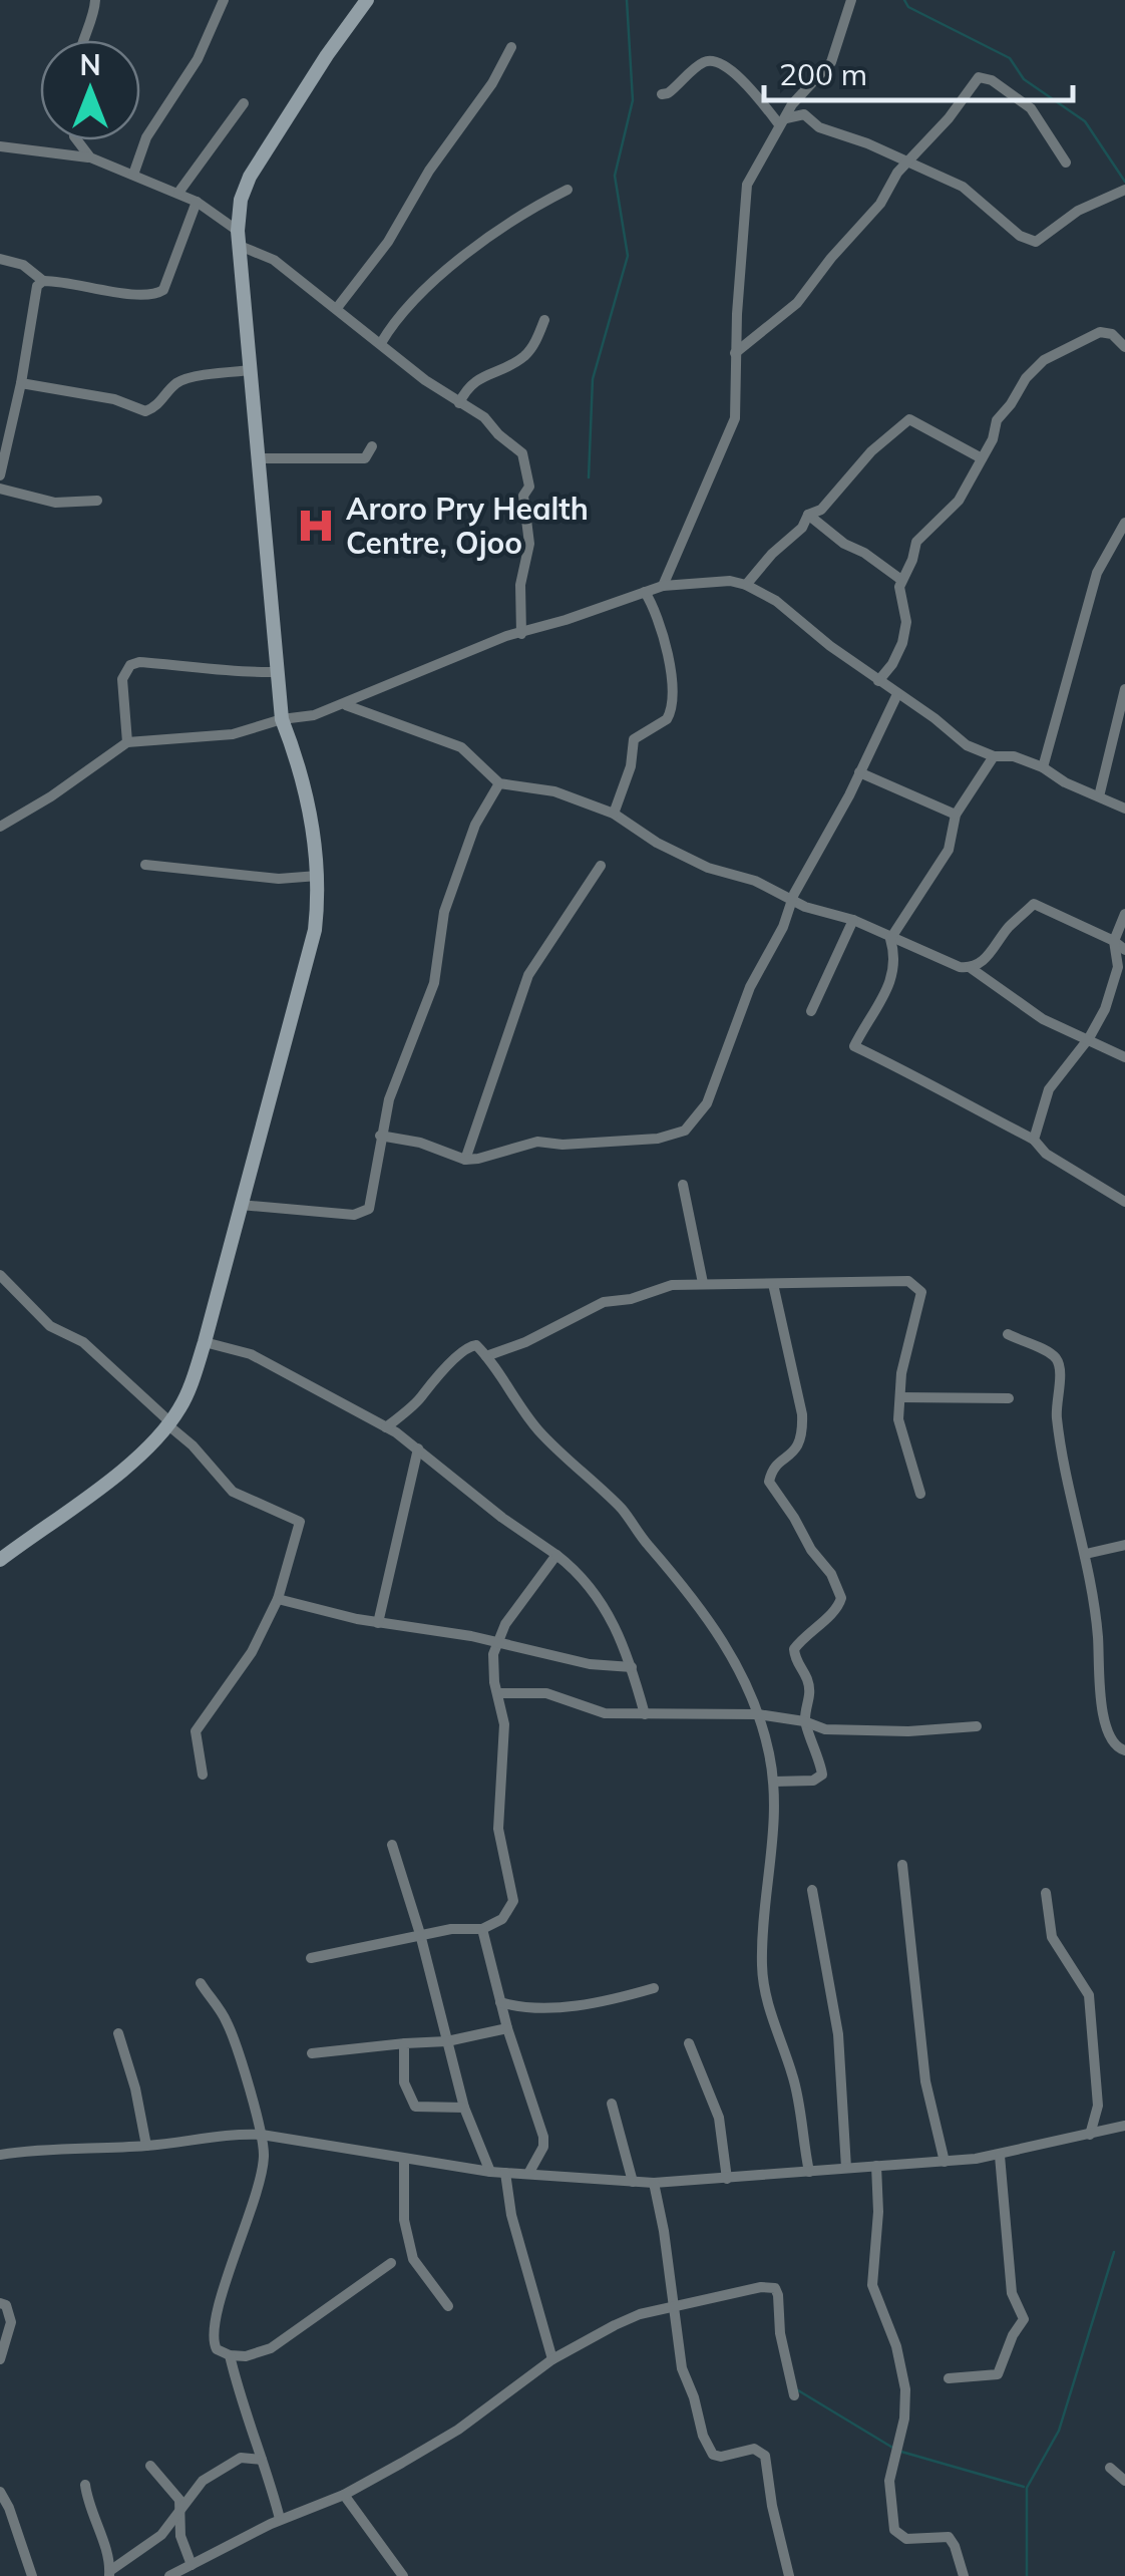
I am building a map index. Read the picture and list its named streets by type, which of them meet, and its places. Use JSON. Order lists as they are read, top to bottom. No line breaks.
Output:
{"places":{"hospital":["Aroro Pry Health Centre, Ojoo"]},"scale_bar":"200 m","north":"top"}
